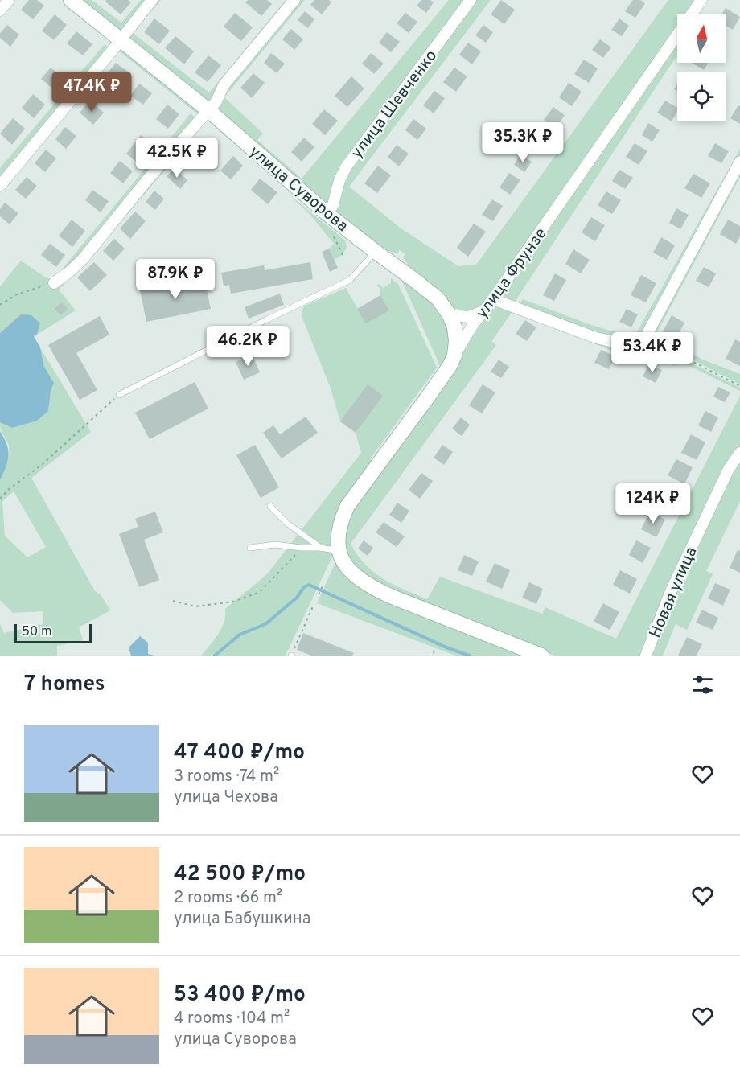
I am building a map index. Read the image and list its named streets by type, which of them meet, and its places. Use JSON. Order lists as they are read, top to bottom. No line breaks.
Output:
{"streets":{"main road":["улица Суворова","улица Фрунзе"],"street":["улица Шевченко","Новая улица"]},"crossings":[["улица Шевченко","улица Суворова"],["улица Суворова","улица Фрунзе"]],"scale_bar":"50 m","north":"top","page":{"price":["47.4K ₽","35.3K ₽","42.5K ₽","87.9K ₽","46.2K ₽","53.4K ₽","124K ₽"],"scale":"50 m","heading":"7 homes","list":[{"name":"47 400 ₽/mo","note":"3 rooms · 74 m² · улица Чехова"},{"name":"42 500 ₽/mo","note":"2 rooms · 66 m² · улица Бабушкина"},{"name":"53 400 ₽/mo","note":"4 rooms · 104 m² · улица Суворова"}]}}
